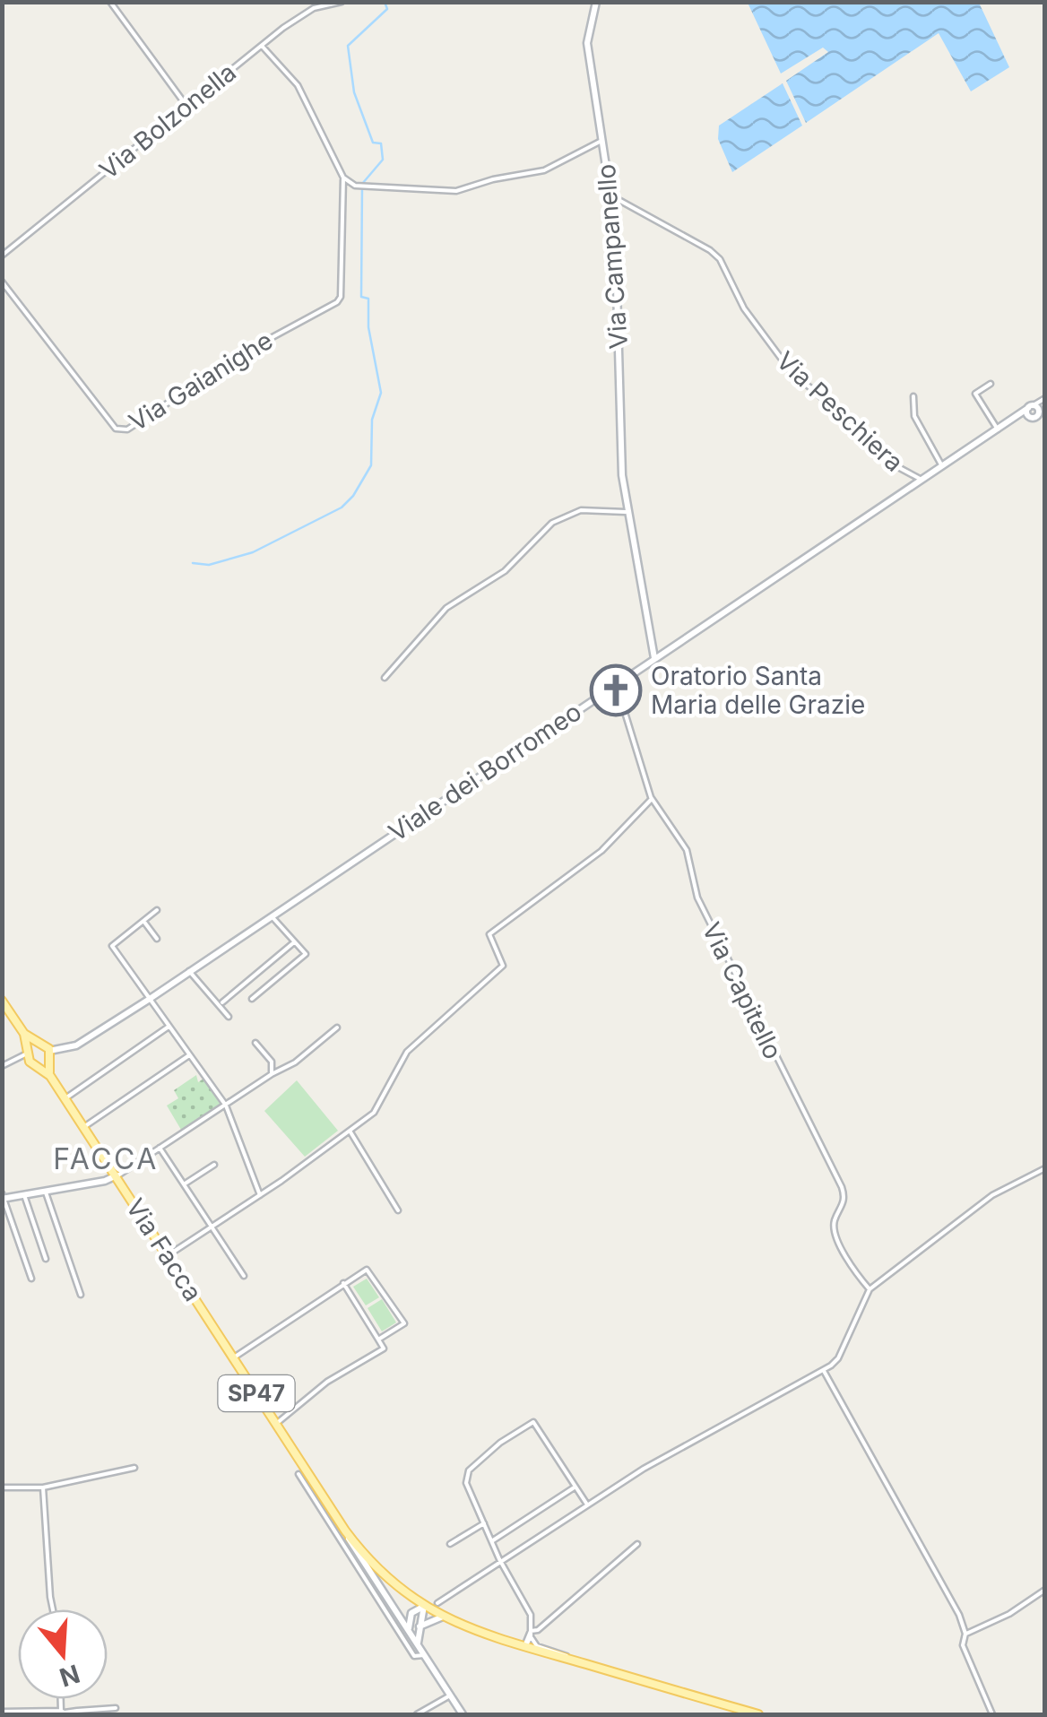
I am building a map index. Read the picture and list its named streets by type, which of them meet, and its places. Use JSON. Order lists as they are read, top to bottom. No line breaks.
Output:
{"streets":{"main road":["Via Campanello","Viale dei Borromeo","Via Facca","SP47"],"street":["Via Bolzonella","Via Gaianighe","Via Peschiera","Via Capitello"]},"crossings":[["Via Campanello","Via Peschiera"],["Via Campanello","Viale dei Borromeo"],["Via Peschiera","Viale dei Borromeo"],["Viale dei Borromeo","Via Capitello"],["Via Facca","SP47"]],"districts":["FACCA"],"places":{"church":["Oratorio Santa Maria delle Grazie"]},"north":"bottom"}
